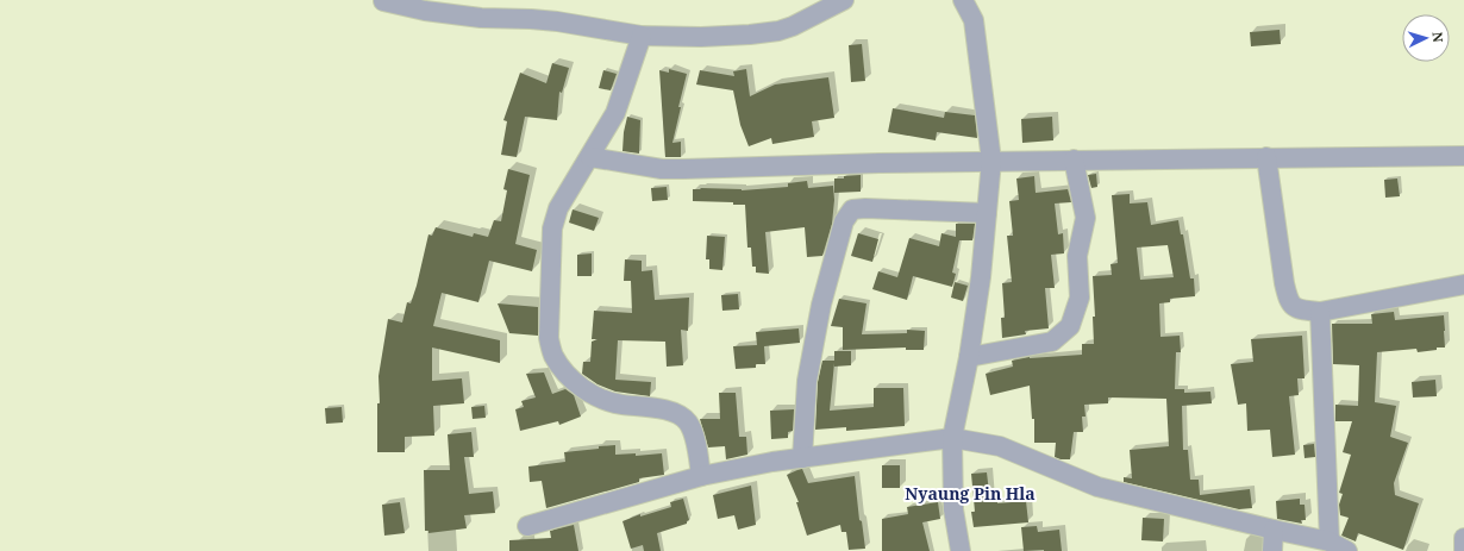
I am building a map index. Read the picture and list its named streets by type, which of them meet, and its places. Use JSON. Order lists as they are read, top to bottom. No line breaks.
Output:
{"districts":["Nyaung Pin Hla"],"north":"right"}
